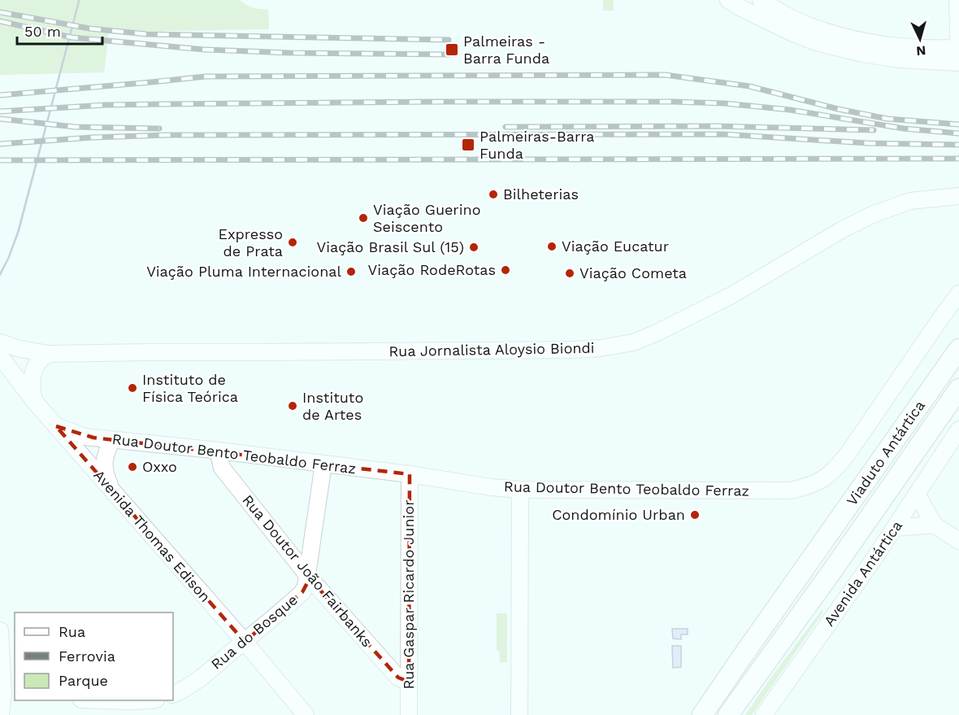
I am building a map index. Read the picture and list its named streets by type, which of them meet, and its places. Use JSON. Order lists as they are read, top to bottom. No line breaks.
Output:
{"streets":{"main road":["Viaduto Antártica","Avenida Antártica"],"street":["Rua Jornalista Aloysio Biondi","Rua Doutor Bento Teobaldo Ferraz","Avenida Thomas Edison","Rua Doutor João Fairbanks","Rua Gaspar Ricardo Junior","Rua do Bosque"]},"crossings":[["Viaduto Antártica","Avenida Antártica"],["Rua Doutor Bento Teobaldo Ferraz","Avenida Thomas Edison"],["Rua Doutor Bento Teobaldo Ferraz","Rua Doutor João Fairbanks"],["Rua Doutor Bento Teobaldo Ferraz","Rua Gaspar Ricardo Junior"],["Rua Doutor Bento Teobaldo Ferraz","Rua do Bosque"],["Avenida Thomas Edison","Rua do Bosque"],["Rua Doutor João Fairbanks","Rua Gaspar Ricardo Junior"],["Rua Doutor João Fairbanks","Rua do Bosque"]],"places":{"transit":["Palmeiras - Barra Funda","Palmeiras-Barra Funda"],"other":["Bilheterias","Viação Guerino Seiscento","Expresso de Prata","Viação Eucatur","Viação Brasil Sul (15)","Viação RodeRotas","Viação Pluma Internacional","Viação Cometa","Instituto de Física Teórica","Instituto de Artes","Oxxo","Condomínio Urban"]},"legend":["Rua","Ferrovia","Parque"],"scale_bar":"50 m","north":"bottom"}
